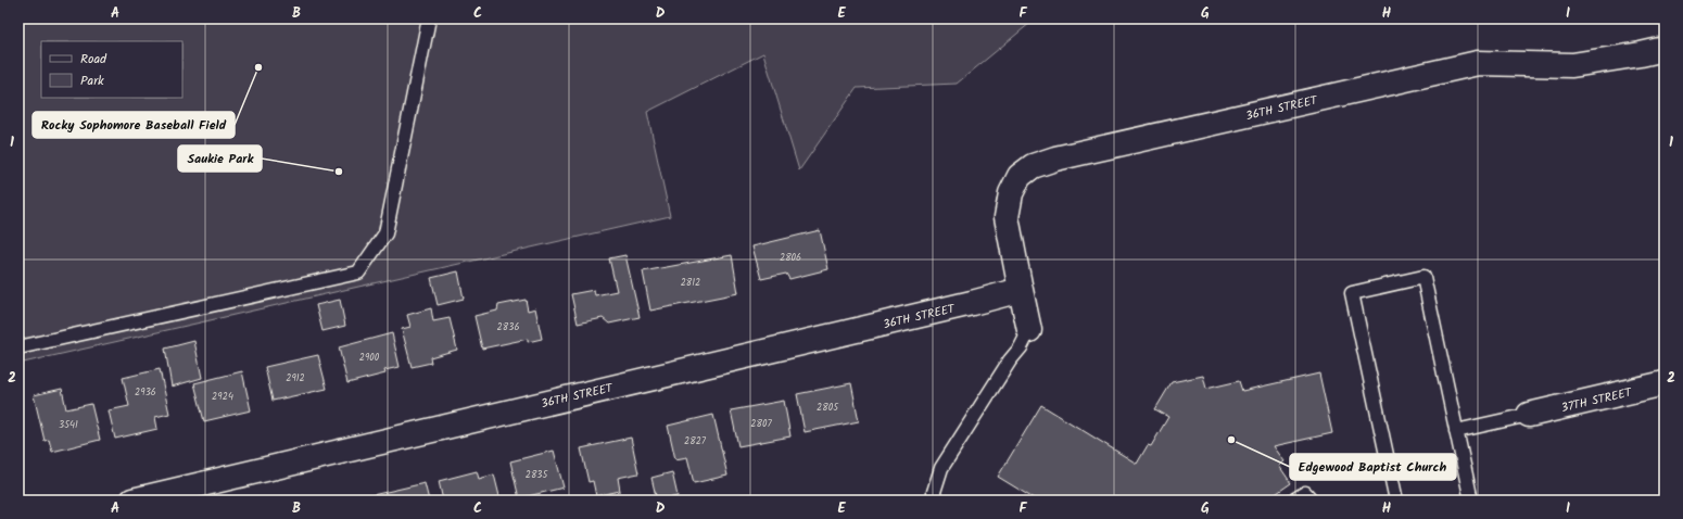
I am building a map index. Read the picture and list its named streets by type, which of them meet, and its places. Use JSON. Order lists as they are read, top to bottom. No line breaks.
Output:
{"streets":{"street":["36TH STREET","37TH STREET"]},"places":["Rocky Sophomore Baseball Field","Saukie Park","Edgewood Baptist Church"],"house_numbers":["2806","2812","2836","2900","2912","2936","2924","2805","2807","3541","2827","2835"],"legend":["Road","Park"],"grid":{"columns":["A","B","C","D","E","F","G","H","I"],"rows":["1","2"]}}
